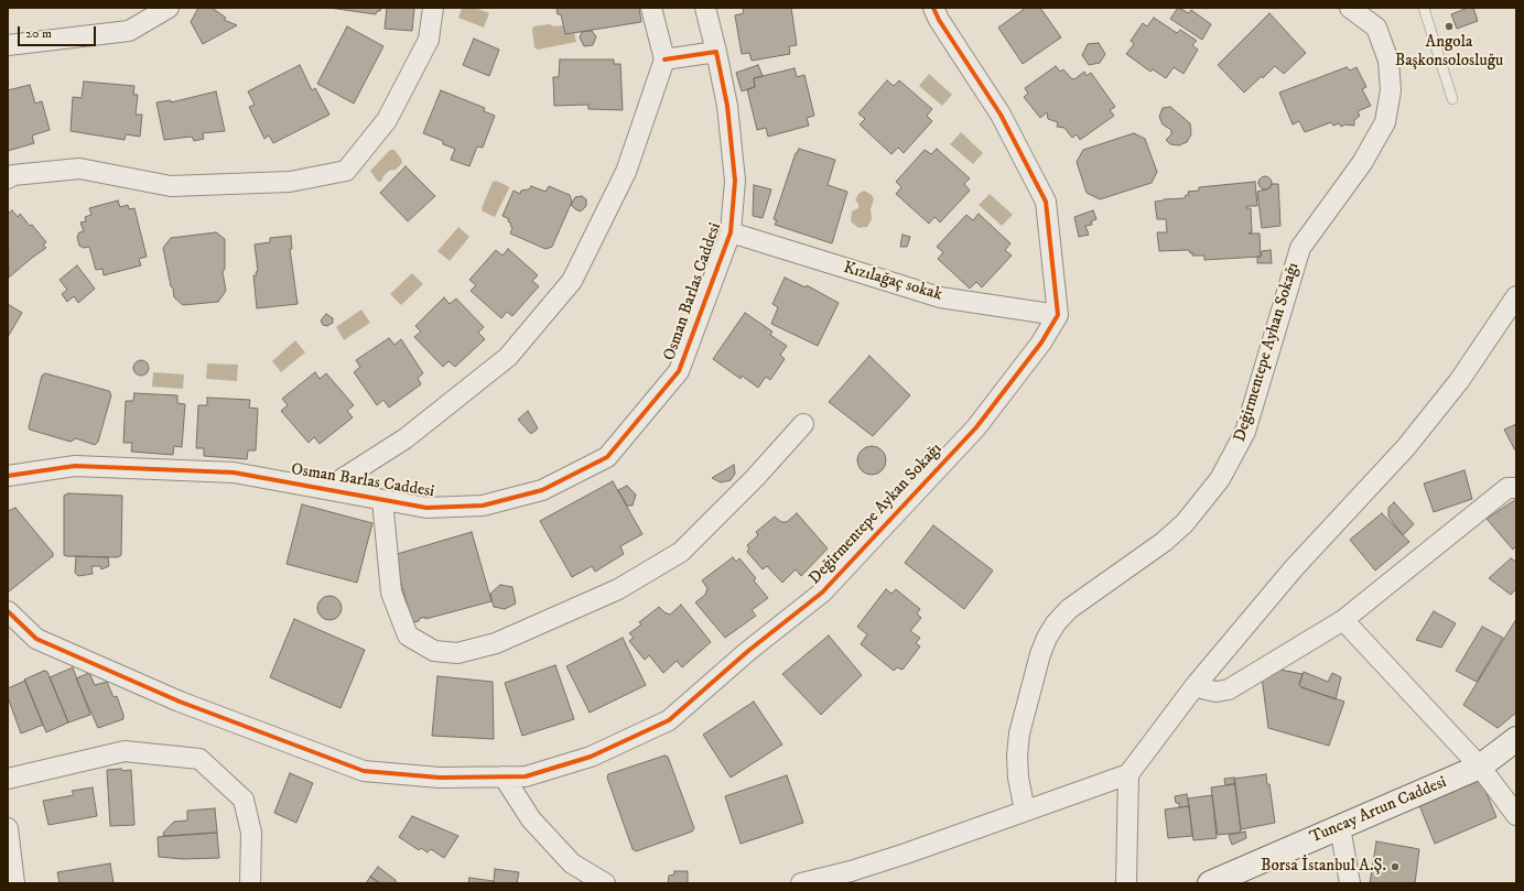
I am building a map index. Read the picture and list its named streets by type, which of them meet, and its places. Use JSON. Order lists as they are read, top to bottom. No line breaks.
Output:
{"streets":{"street":["Kızılağaç sokak","Osman Barlas Caddesi","Değirmentepe Ayhan Sokağı","Değirmentepe Aykan Sokağı","Tuncay Artun Caddesi"]},"crossings":[["Kızılağaç sokak","Osman Barlas Caddesi"],["Kızılağaç sokak","Değirmentepe Aykan Sokağı"]],"places":["Angola Başkonsolosluğu","Borsa İstanbul A.Ş."],"scale_bar":"20 m"}
